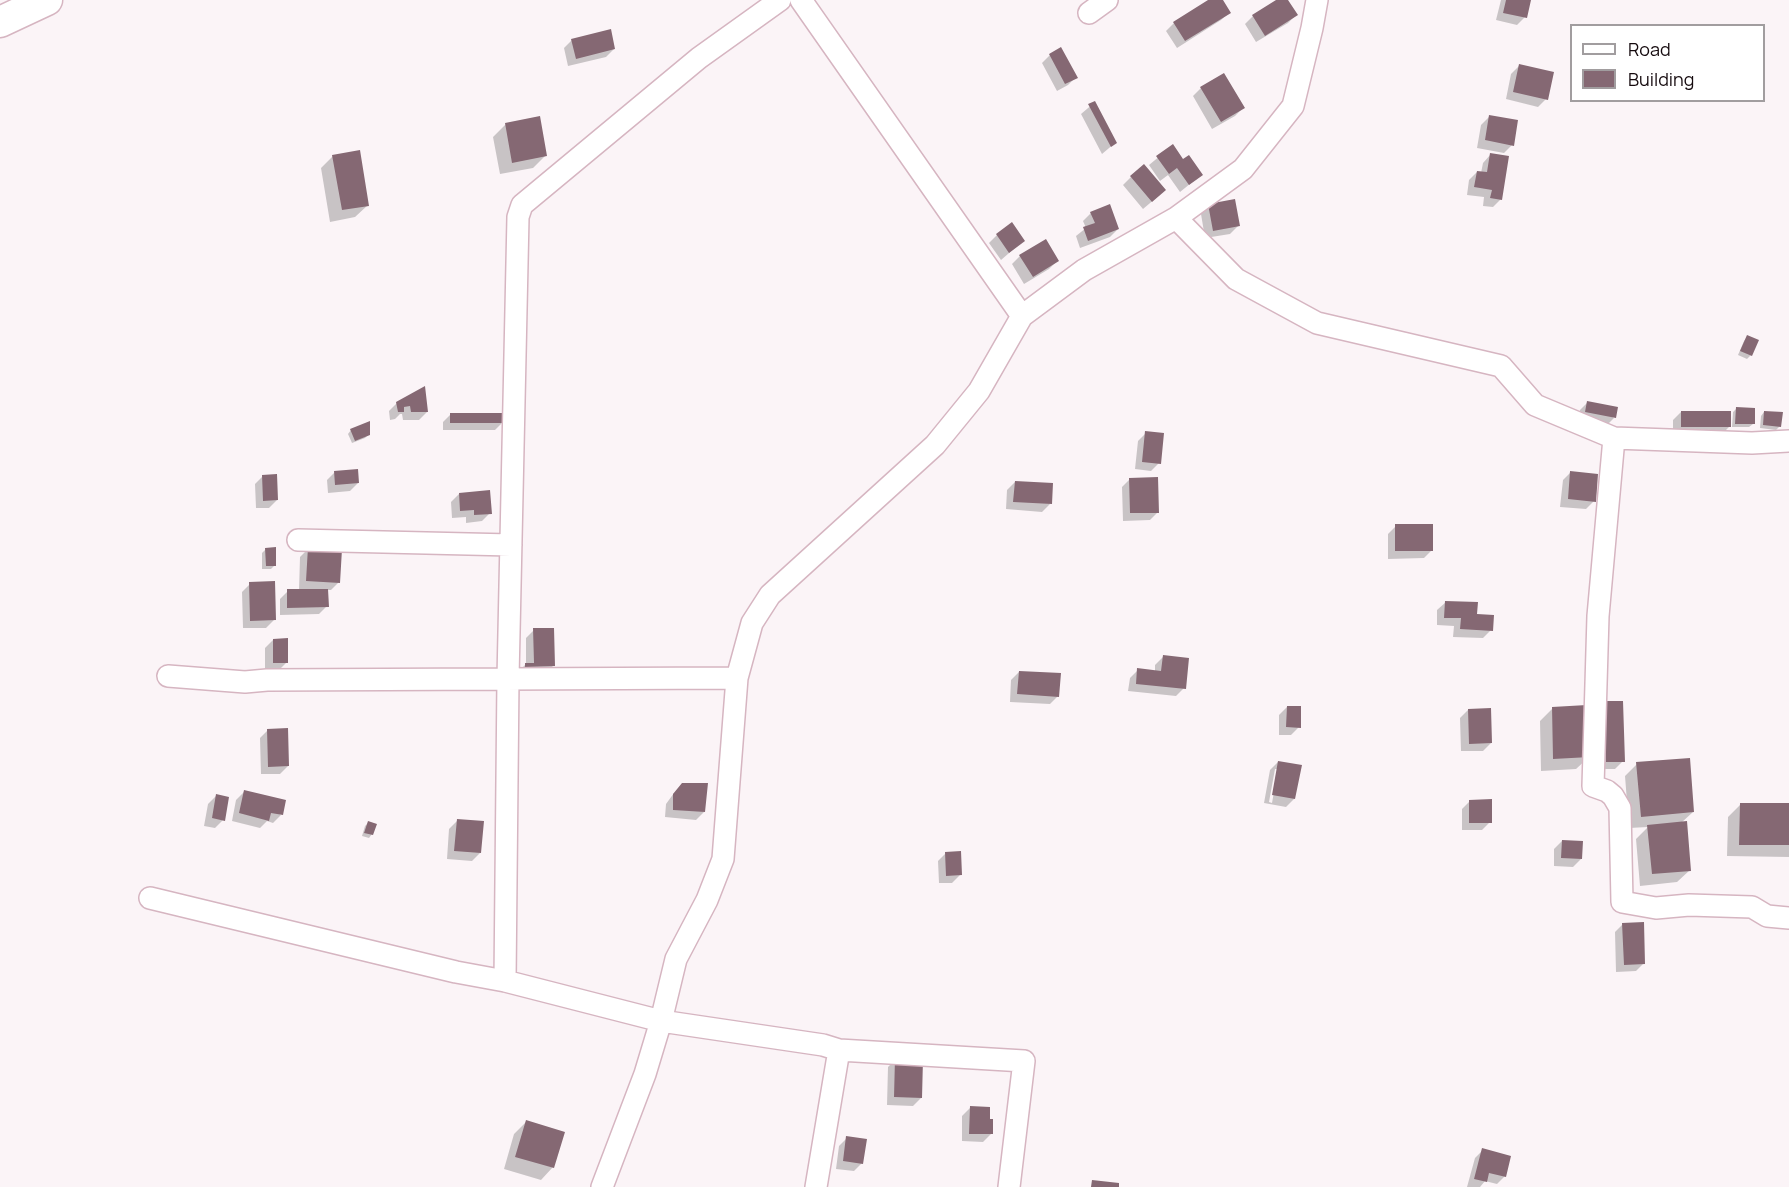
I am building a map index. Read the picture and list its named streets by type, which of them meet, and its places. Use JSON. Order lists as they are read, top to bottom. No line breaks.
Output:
{"legend":["Road","Building"]}
